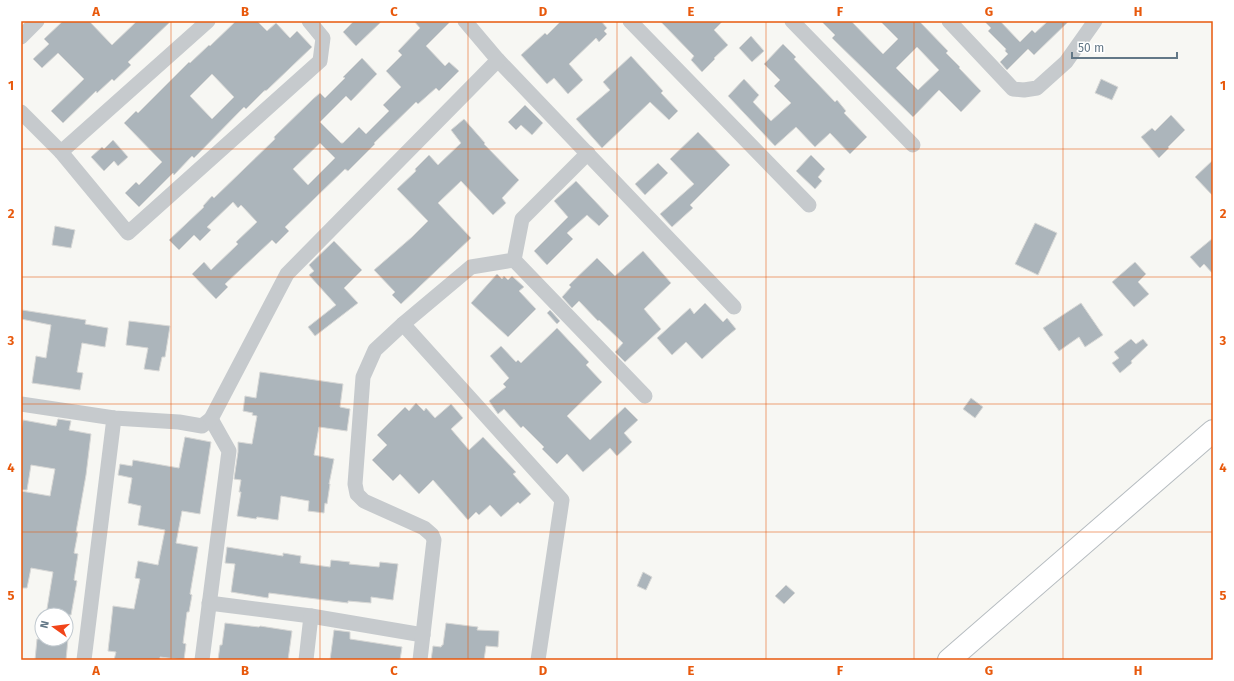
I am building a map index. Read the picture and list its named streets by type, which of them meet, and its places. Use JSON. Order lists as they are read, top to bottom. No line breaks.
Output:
{"scale_bar":"50 m","north":"left","grid":{"columns":["A","B","C","D","E","F","G","H"],"rows":["1","2","3","4","5"]}}
